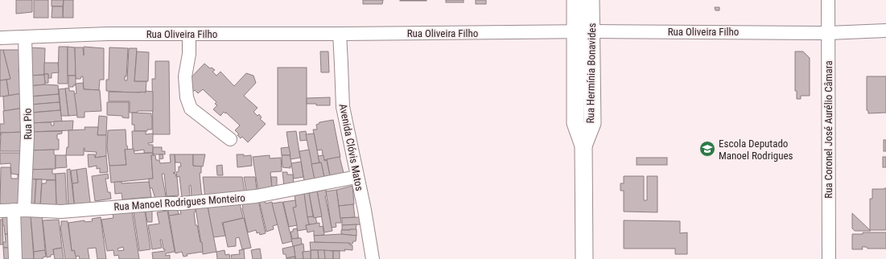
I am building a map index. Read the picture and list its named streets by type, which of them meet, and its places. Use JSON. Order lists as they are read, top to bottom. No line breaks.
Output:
{"streets":{"main road":["Rua Hermínia Bonavides"],"street":["Rua Oliveira Filho","Rua Pio","Rua Coronel José Aurélio Câmara","Avenida Clóvis Matos","Rua Manoel Rodrigues Monteiro"]},"crossings":[["Rua Oliveira Filho","Rua Hermínia Bonavides"],["Rua Oliveira Filho","Rua Pio"],["Rua Oliveira Filho","Rua Coronel José Aurélio Câmara"],["Rua Oliveira Filho","Avenida Clóvis Matos"],["Rua Pio","Rua Manoel Rodrigues Monteiro"],["Avenida Clóvis Matos","Rua Manoel Rodrigues Monteiro"]],"places":{"school or university":["Escola Deputado Manoel Rodrigues"]}}
